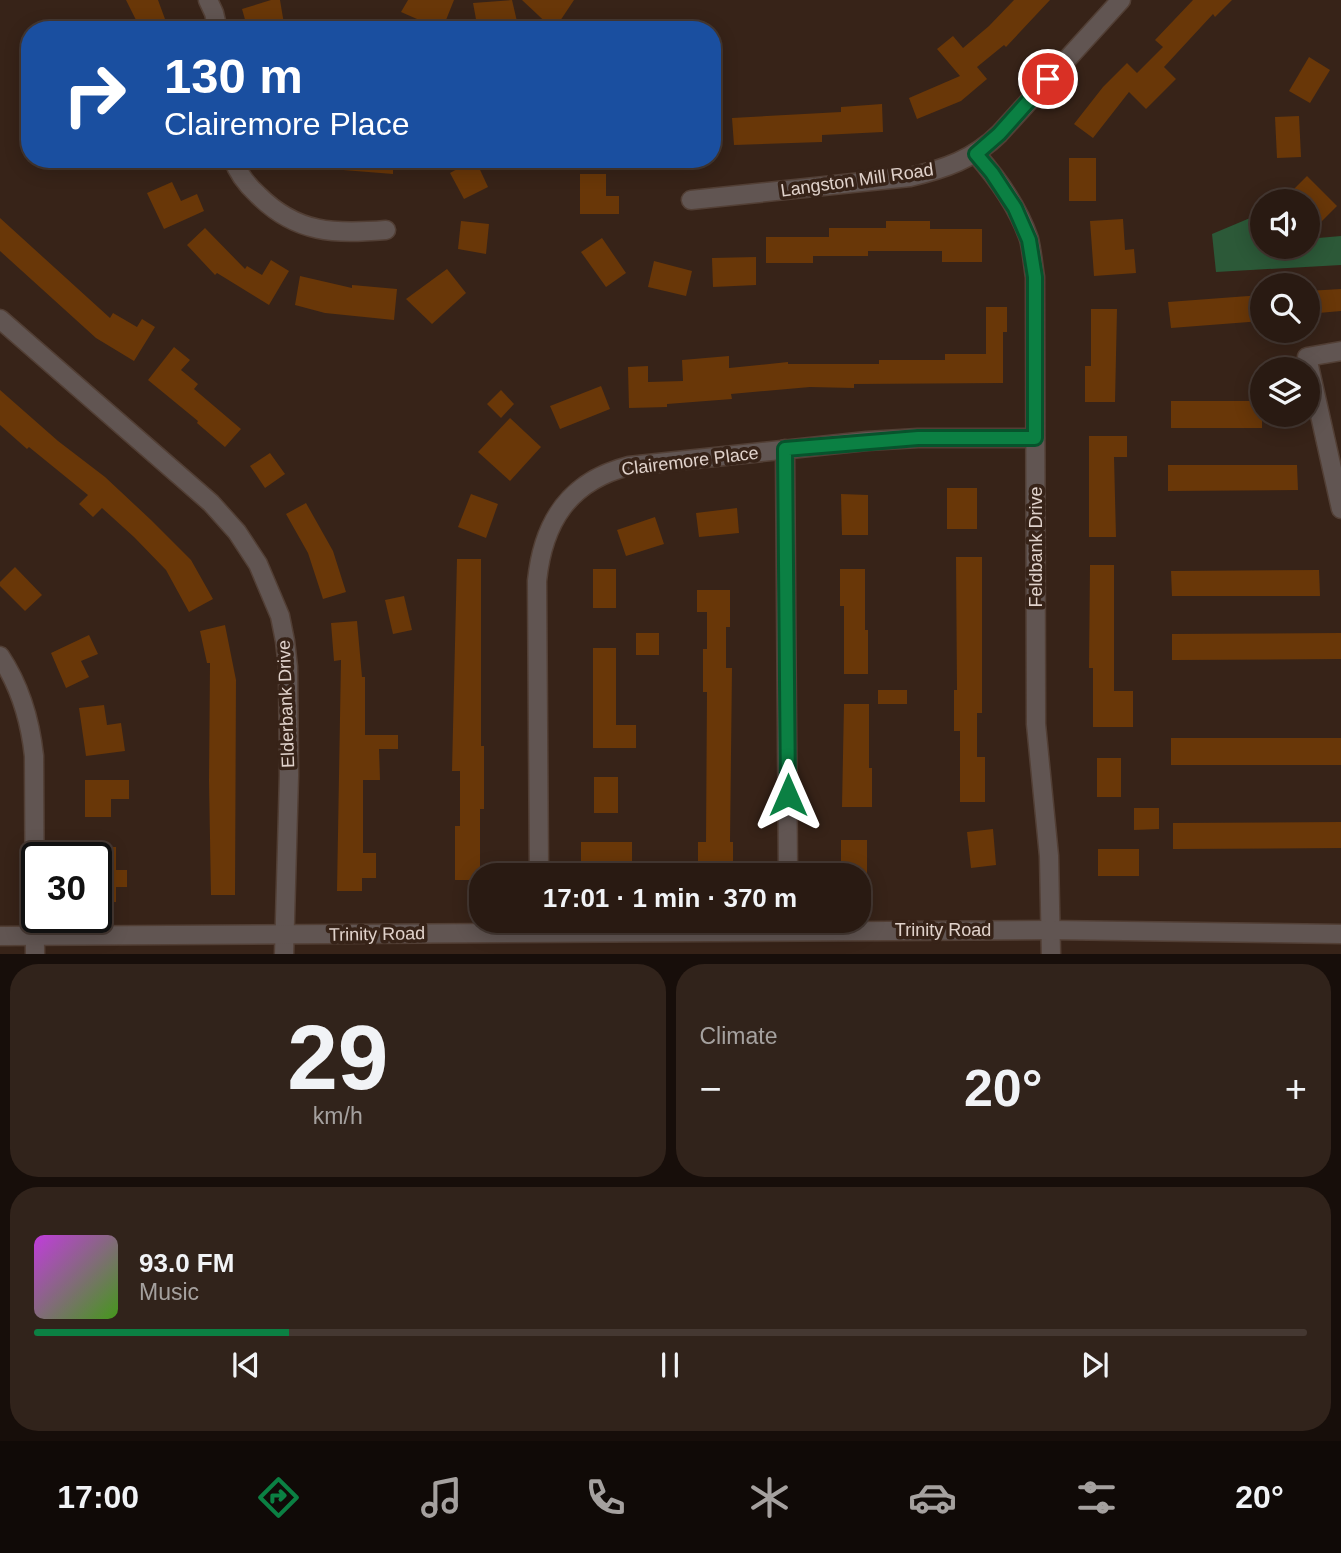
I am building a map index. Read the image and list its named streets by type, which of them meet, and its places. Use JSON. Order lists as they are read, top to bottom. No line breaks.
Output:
{"streets":{"street":["Langston Mill Road","Clairemore Place","Feldbank Drive","Elderbank Drive","Trinity Road"]},"crossings":[["Langston Mill Road","Feldbank Drive"],["Clairemore Place","Feldbank Drive"],["Feldbank Drive","Trinity Road"],["Elderbank Drive","Trinity Road"]],"page":{"turn":["130 m","Clairemore Place"],"limit":"30","trip":"17:01 · 1 min · 370 m","tile":[["29","km/h"],"Climate"],"heat":["−","20°","+"],"song":["93.0 FM","Music"],"tabs":["17:00","20°"]}}
